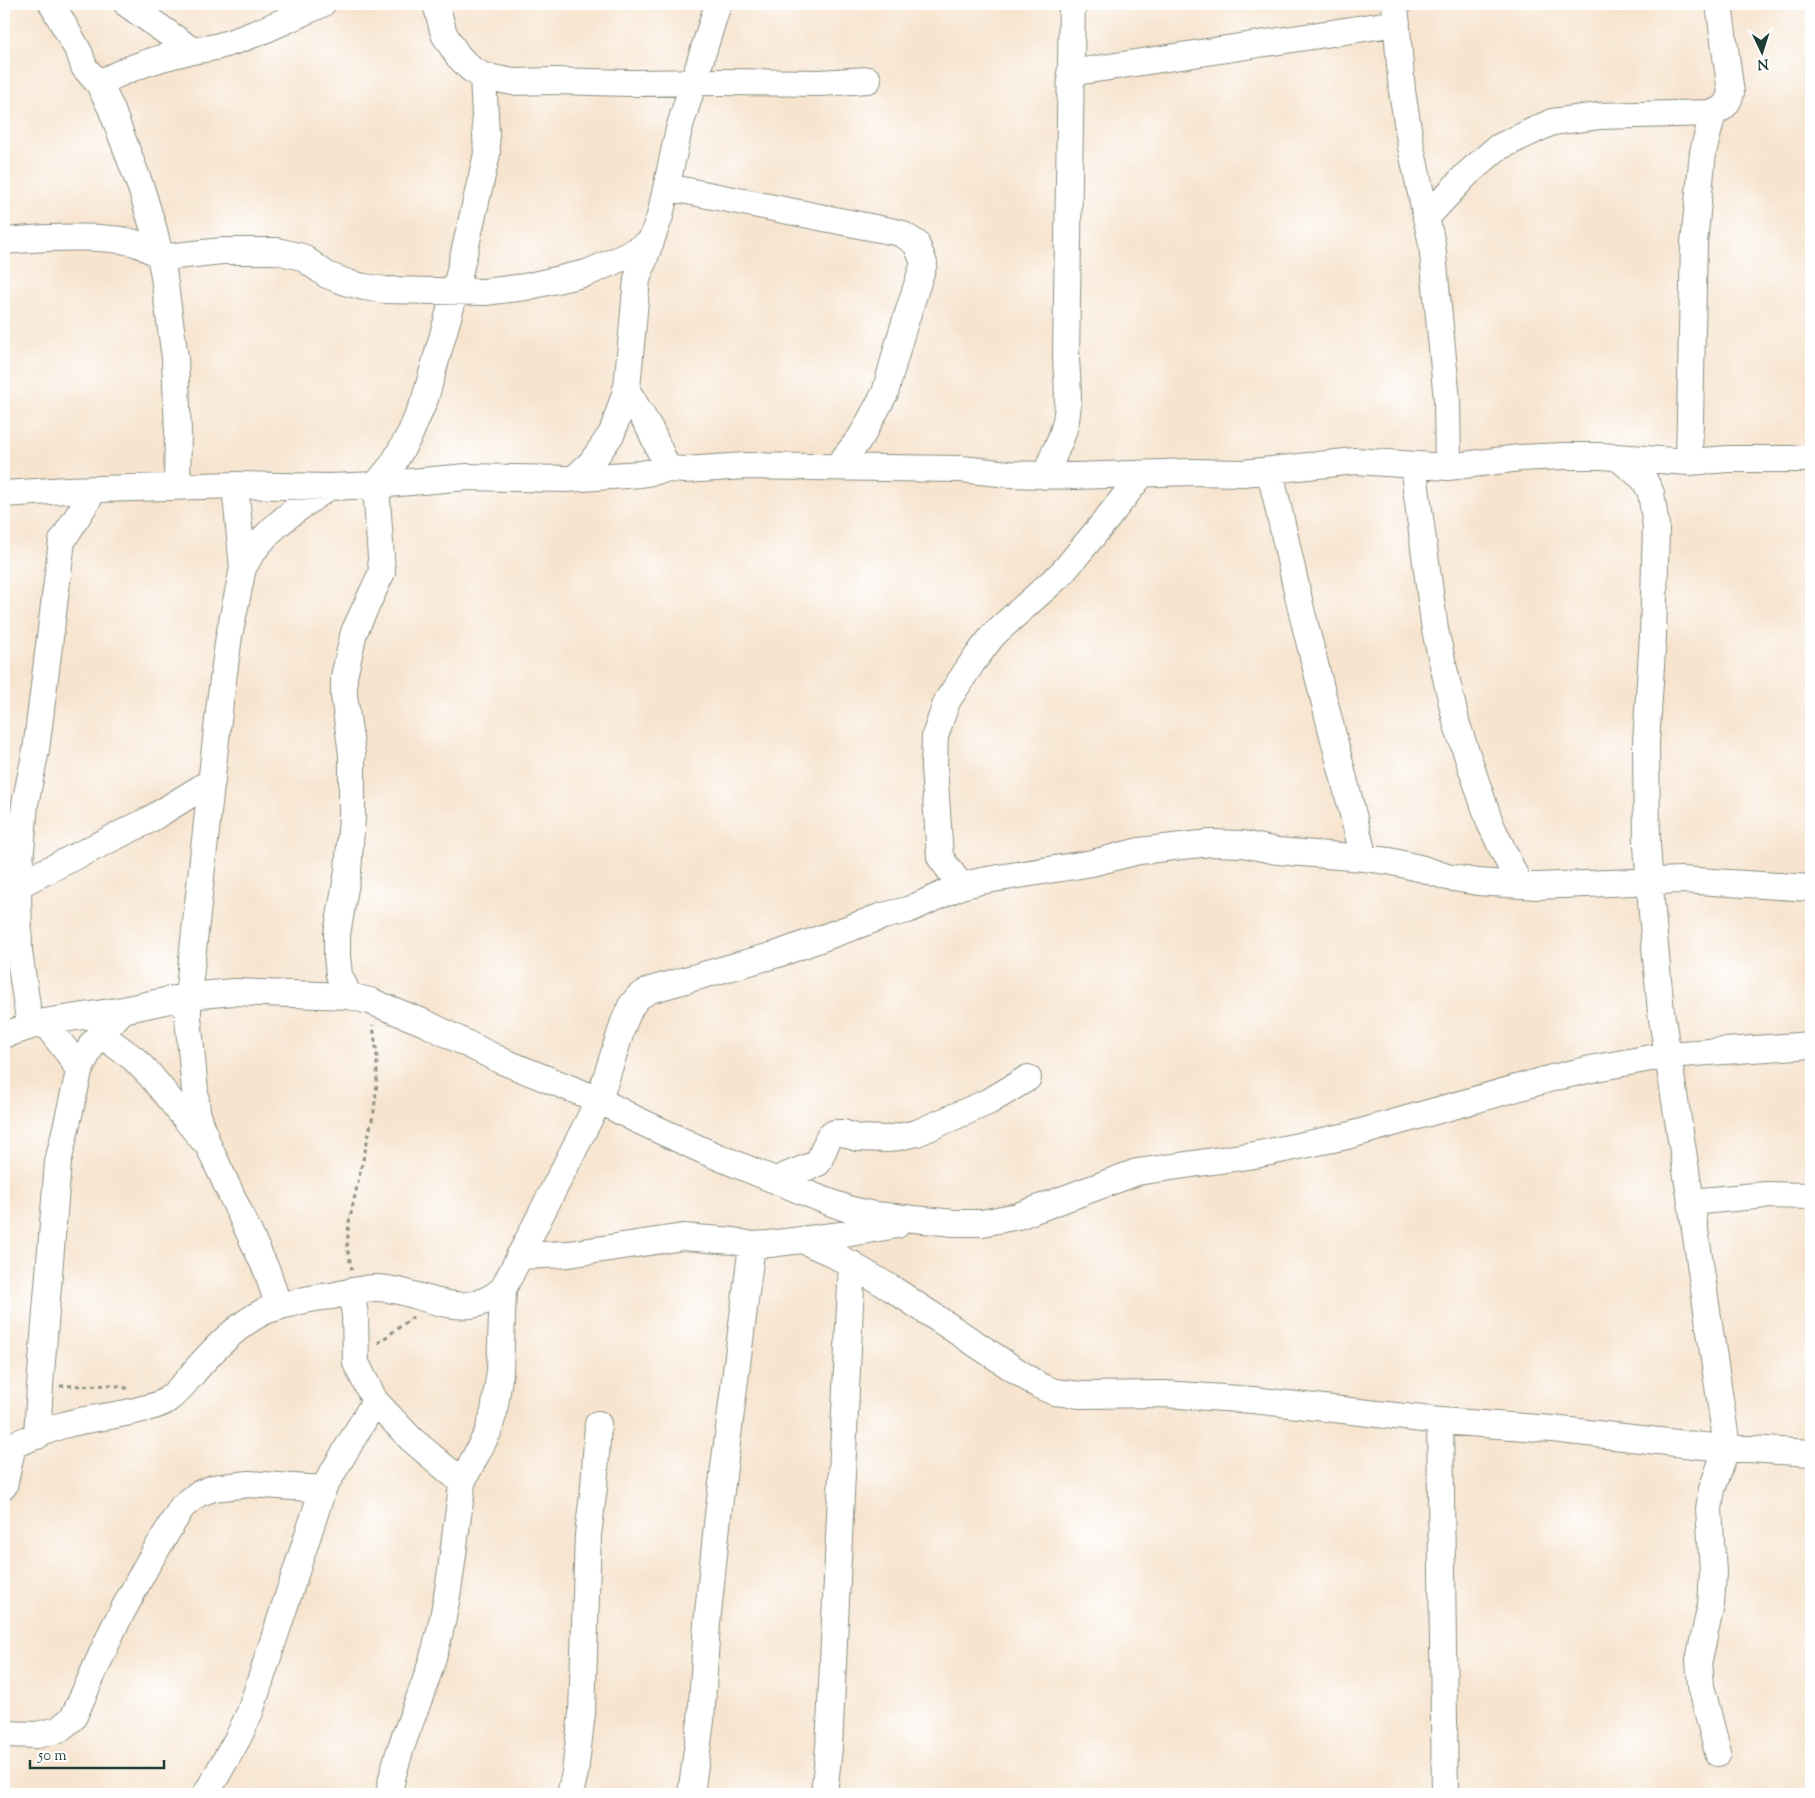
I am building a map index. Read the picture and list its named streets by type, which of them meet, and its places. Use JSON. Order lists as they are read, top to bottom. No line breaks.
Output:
{"scale_bar":"50 m","north":"bottom"}
